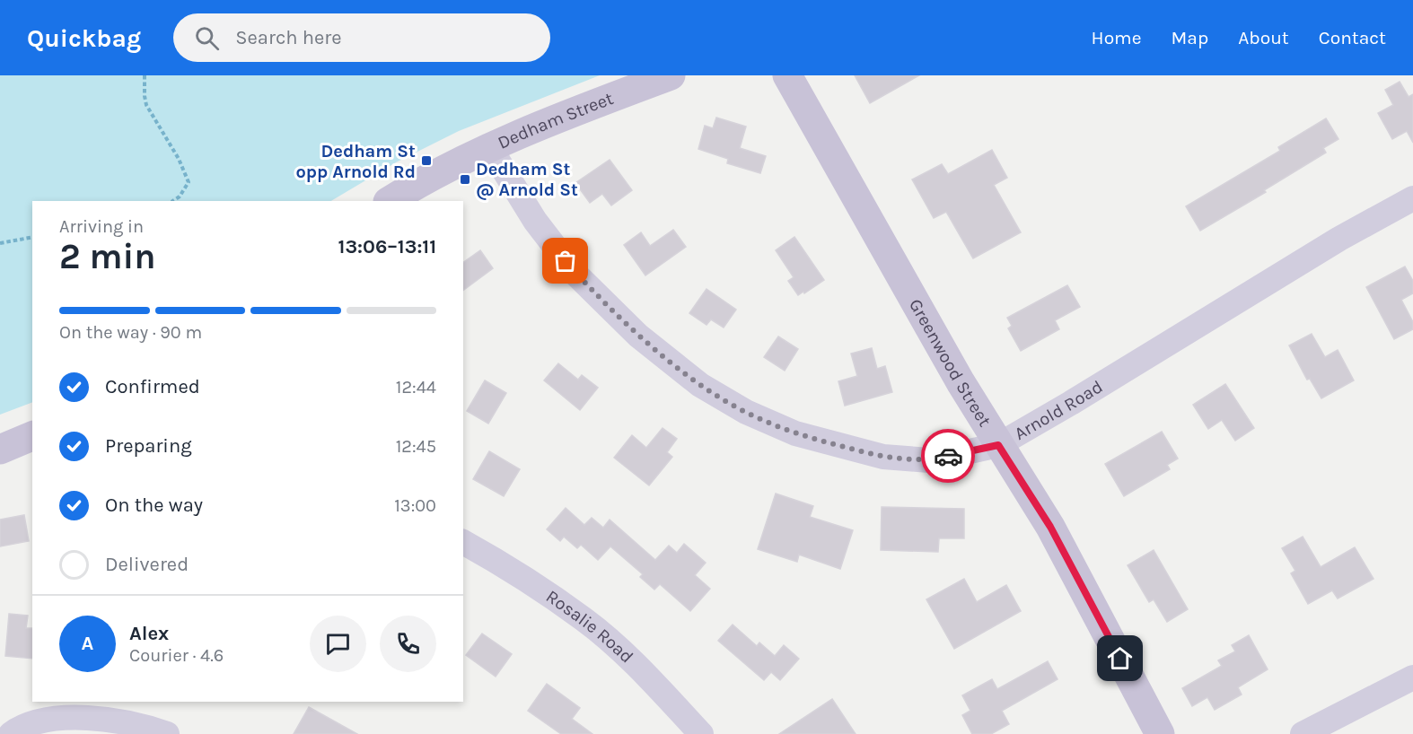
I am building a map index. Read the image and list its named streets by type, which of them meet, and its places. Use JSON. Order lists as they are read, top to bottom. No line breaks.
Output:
{"streets":{"street":["Dedham Street","Greenwood Street","Arnold Road","Rosalie Road"]},"crossings":[["Dedham Street","Arnold Road"],["Greenwood Street","Arnold Road"]],"places":{"transit":["Dedham St opp Arnold Rd","Dedham St @ Arnold St"]},"page":{"header":"Quickbag","search":"Search here","nav":["Home","Map","About","Contact"],"heading":["2 min","Arriving in","13:06–13:11"],"panel":["Alex","Courier · 4.6"],"bar":"On the way · 90 m","list":[["Confirmed","12:44"],["Preparing","12:45"],["On the way","13:00"],"Delivered"],"round":"A"}}
